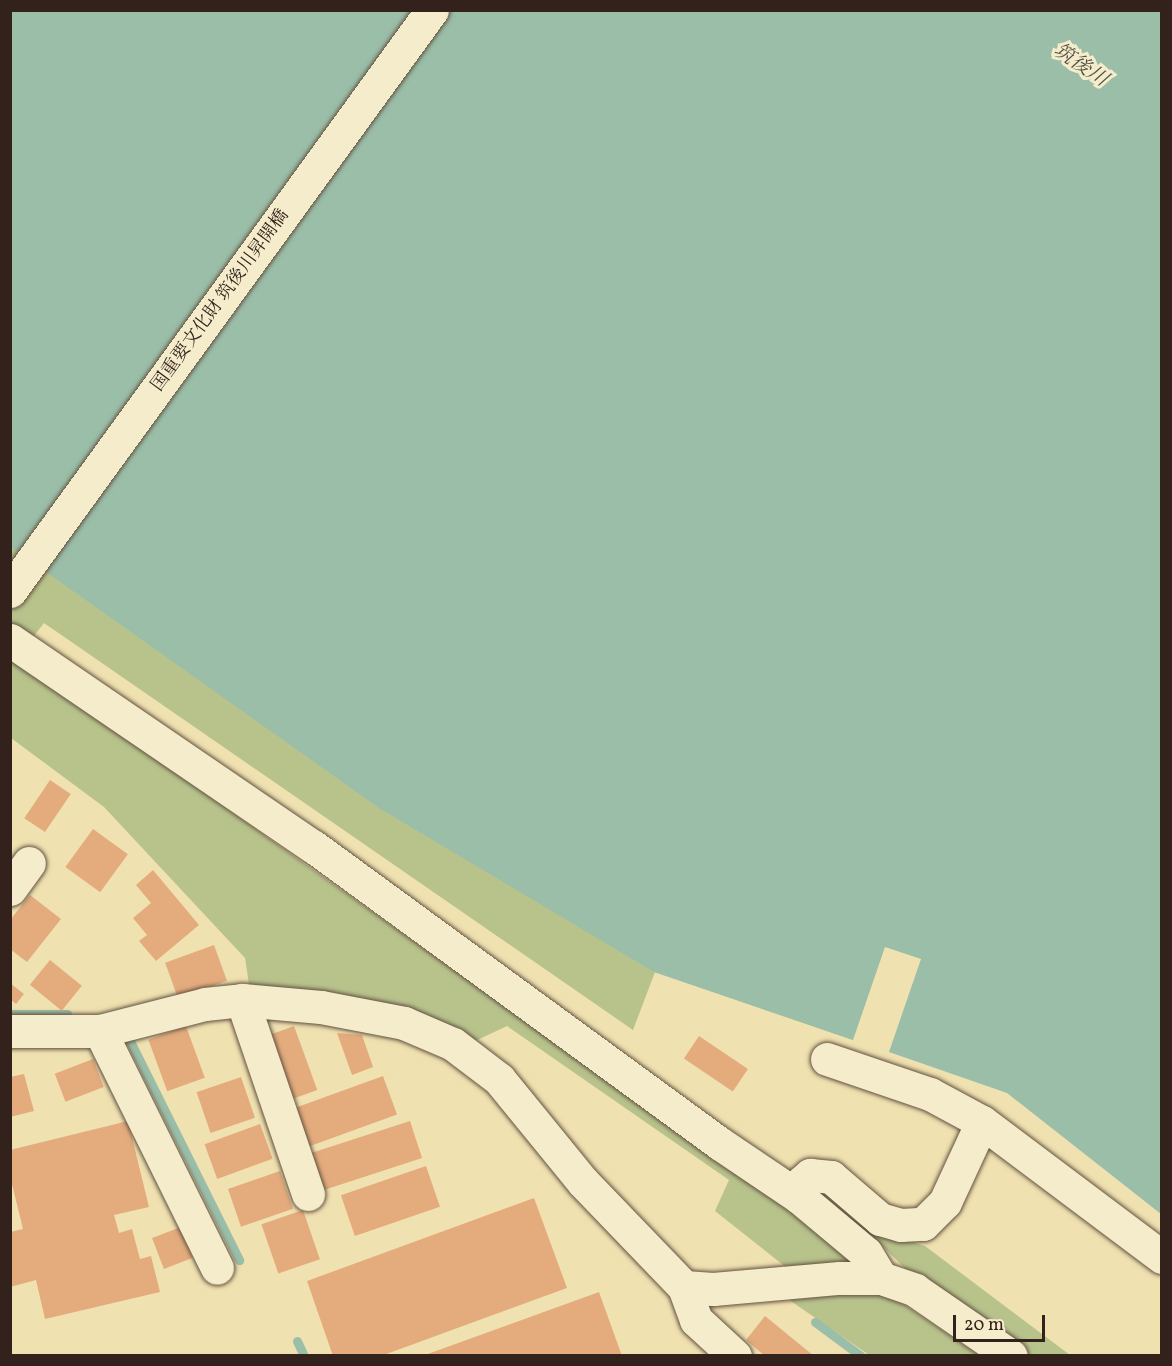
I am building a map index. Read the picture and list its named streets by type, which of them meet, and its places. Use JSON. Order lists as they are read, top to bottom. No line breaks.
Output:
{"streets":{"street":["国重要文化財 筑後川昇開橋"]},"water":["筑後川"],"scale_bar":"20 m"}
